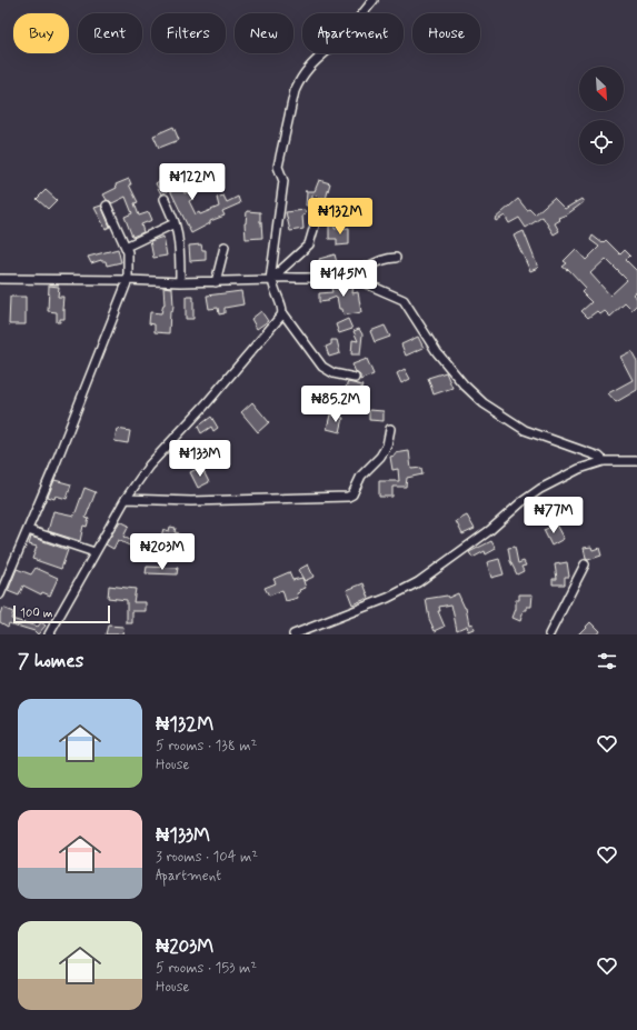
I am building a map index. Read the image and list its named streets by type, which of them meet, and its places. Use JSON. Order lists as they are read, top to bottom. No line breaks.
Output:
{"scale_bar":"100 m","north":"bottom right","page":{"chip":["Buy","Rent","Filters","New","Apartment","House"],"price":["₦122M","₦132M","₦145M","₦85.2M","₦133M","₦77M","₦203M"],"scale":"100 m","heading":"7 homes","list":[{"name":"₦132M","note":"5 rooms · 138 m² · House"},{"name":"₦133M","note":"3 rooms · 104 m² · Apartment"},{"name":"₦203M","note":"5 rooms · 153 m² · House"}]}}
